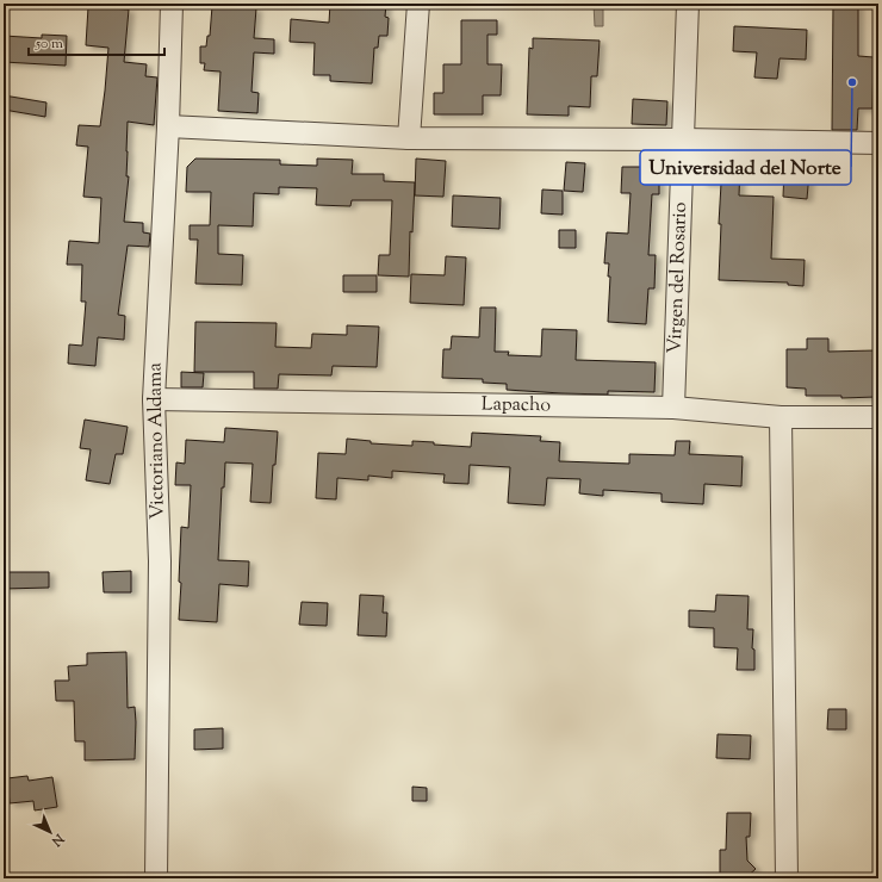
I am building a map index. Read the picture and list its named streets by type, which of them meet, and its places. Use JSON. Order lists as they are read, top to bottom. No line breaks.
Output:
{"streets":{"street":["Virgen del Rosario","Lapacho","Victoriano Aldama"]},"crossings":[["Virgen del Rosario","Lapacho"],["Lapacho","Victoriano Aldama"]],"places":["Universidad del Norte"],"scale_bar":"50 m","north":"bottom right"}
